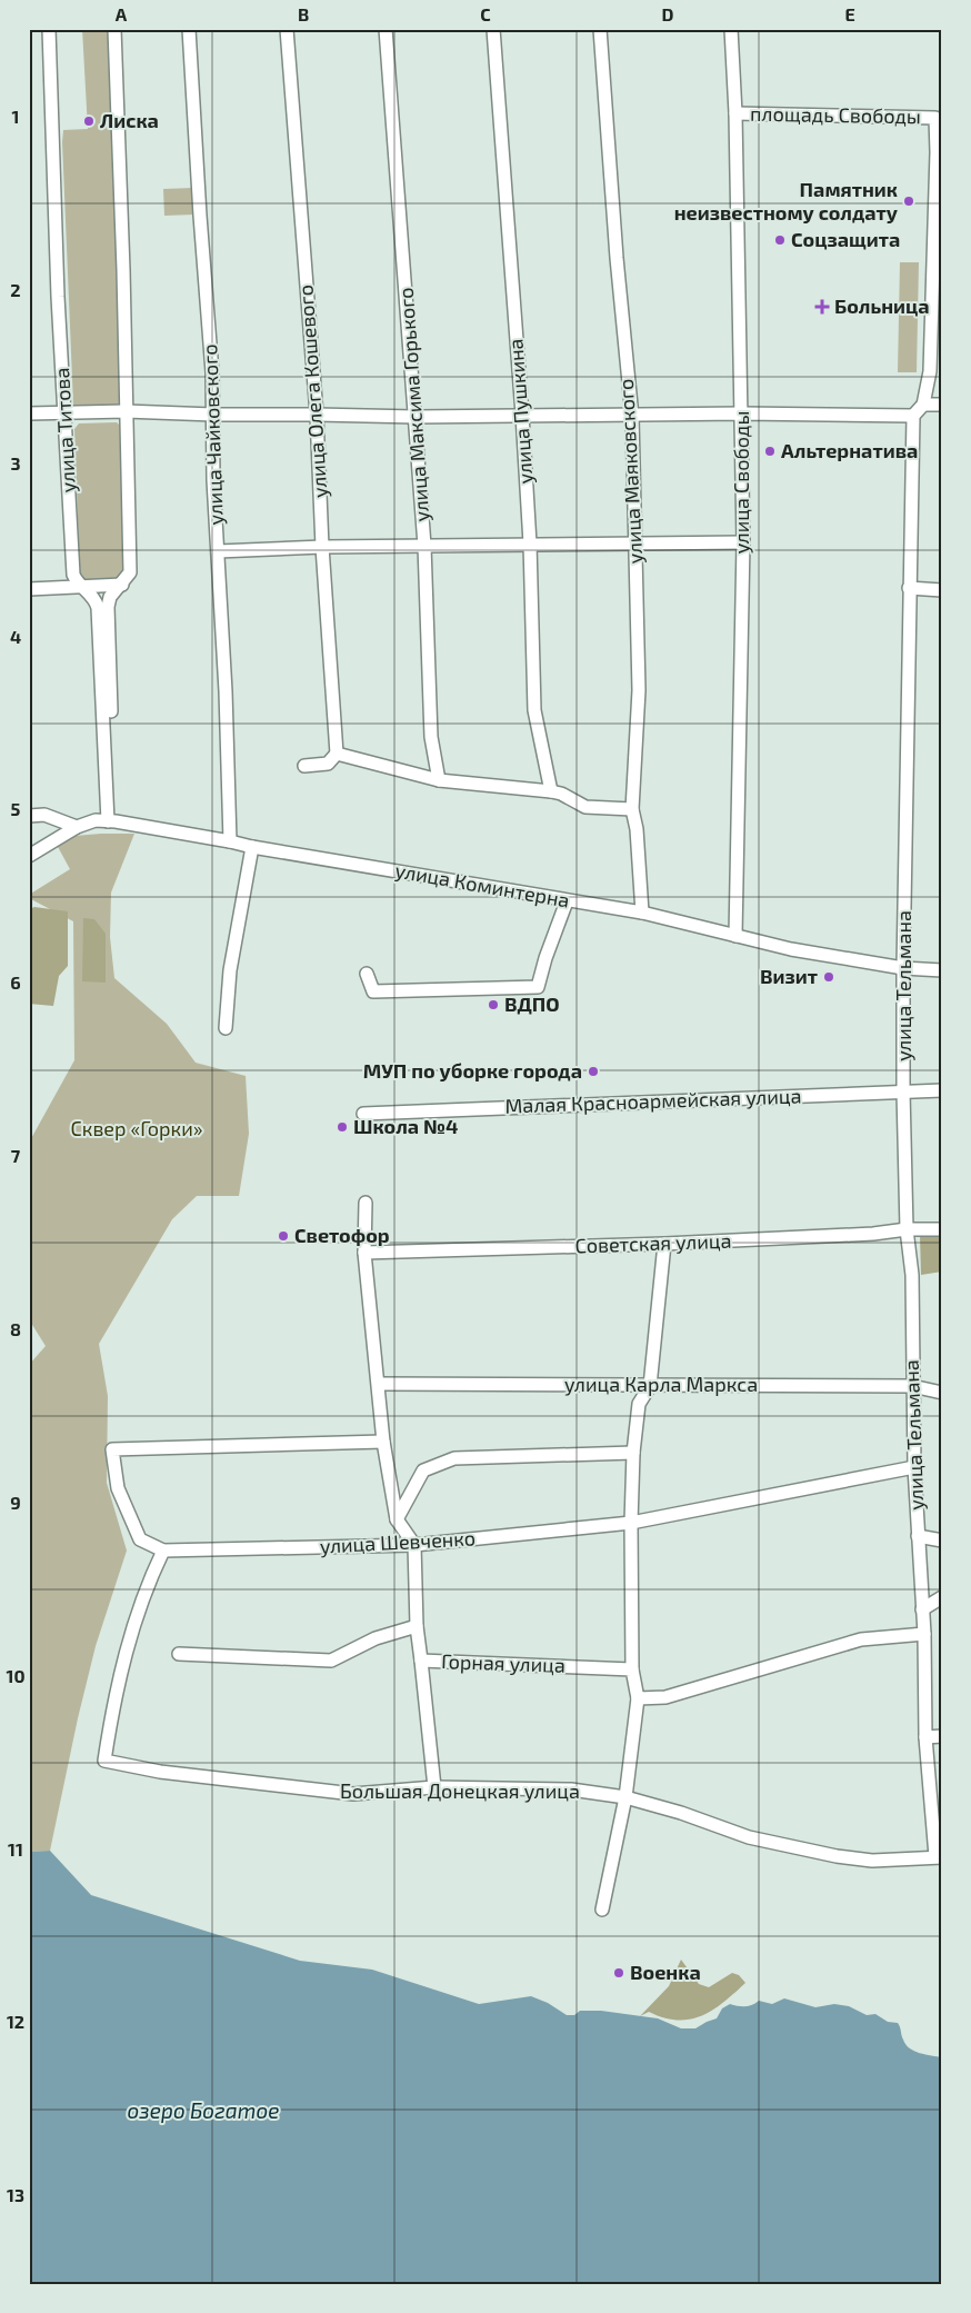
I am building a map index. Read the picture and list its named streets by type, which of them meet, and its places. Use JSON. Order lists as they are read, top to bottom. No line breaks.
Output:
{"streets":{"street":["площадь Свободы","улица Олега Кошевого","улица Максима Горького","улица Пушкина","улица Титова","улица Чайковского","улица Маяковского","улица Свободы","улица Коминтерна","улица Тельмана","Малая Красноармейская улица","Советская улица","улица Карла Маркса","улица Шевченко","Горная улица","Большая Донецкая улица"]},"crossings":[["площадь Свободы","улица Свободы"],["улица Чайковского","улица Коминтерна"],["улица Маяковского","улица Коминтерна"],["улица Свободы","улица Коминтерна"],["улица Коминтерна","улица Тельмана"],["улица Тельмана","Малая Красноармейская улица"],["улица Тельмана","Советская улица"],["улица Тельмана","улица Карла Маркса"],["улица Тельмана","улица Шевченко"],["улица Тельмана","Большая Донецкая улица"],["улица Шевченко","Горная улица"],["улица Шевченко","Большая Донецкая улица"]],"water":["озеро Богатое"],"parks":["Сквер «Горки»"],"places":{"other":["Лиска","Памятник неизвестному солдату","Соцзащита","Альтернатива","Визит","ВДПО","МУП по уборке города","Школа №4","Светофор","Военка"],"health":["Больница"]},"grid":{"columns":["A","B","C","D","E"],"rows":["1","2","3","4","5","6","7","8","9","10","11","12","13"]}}
